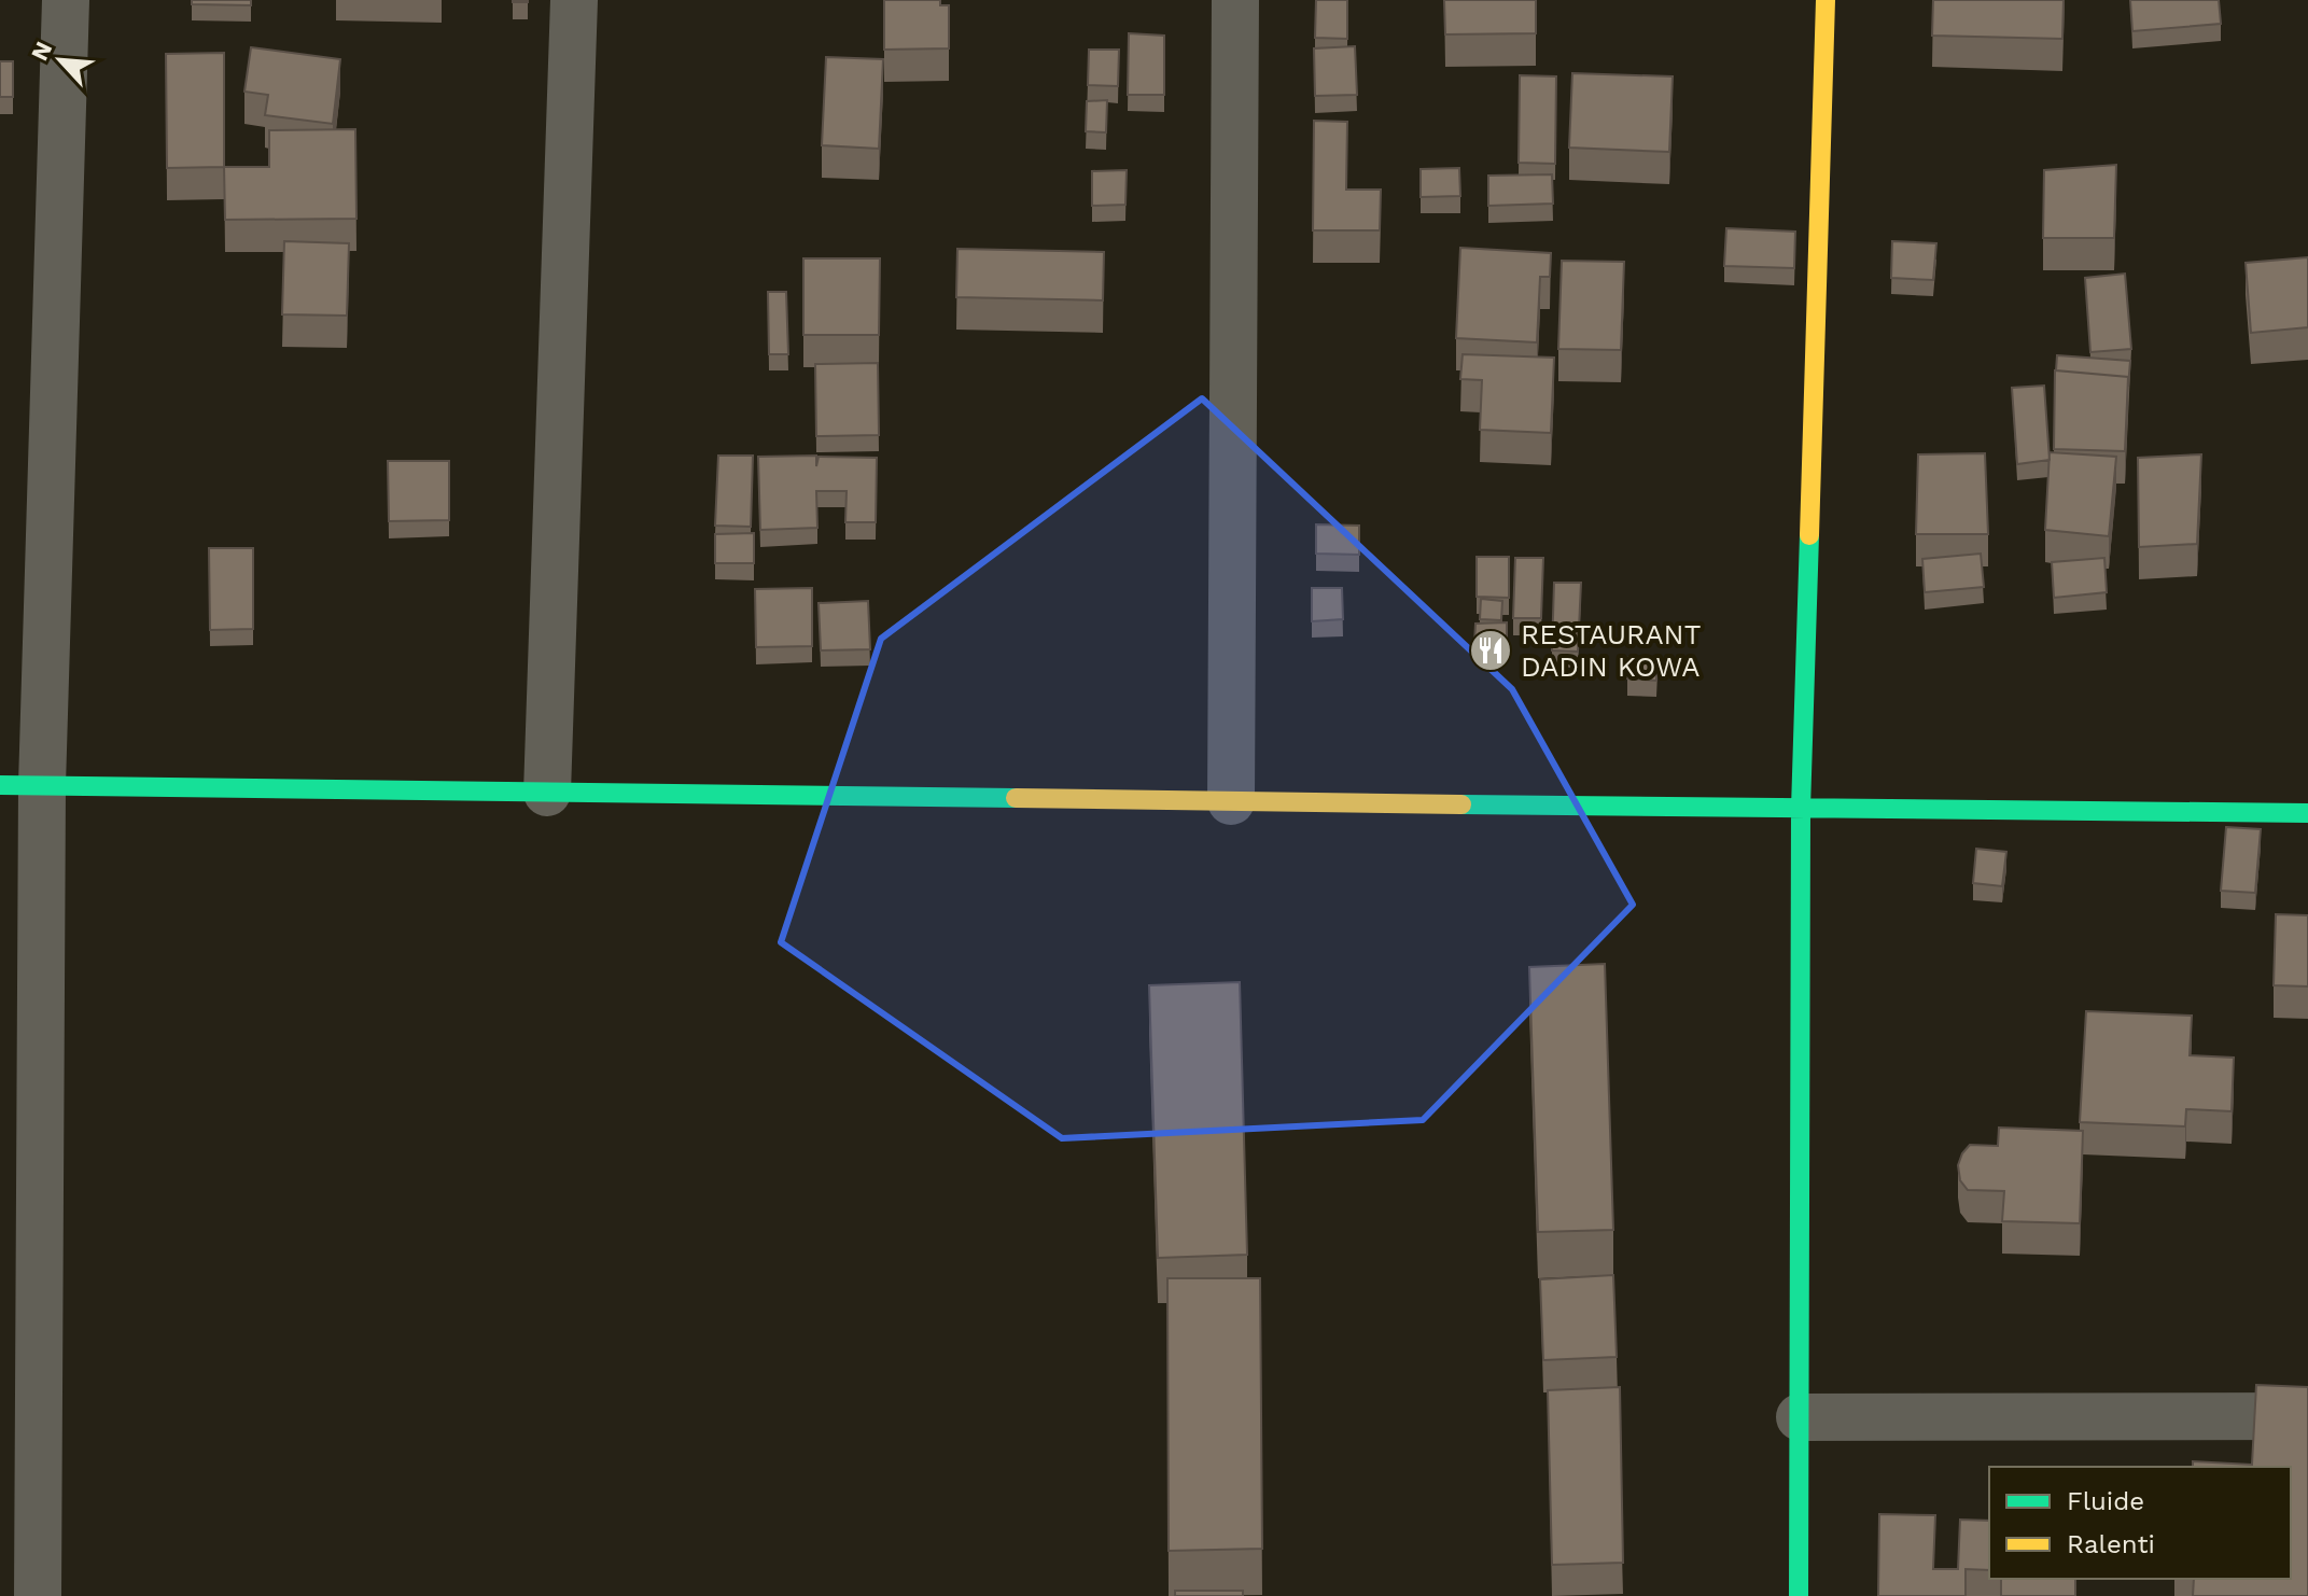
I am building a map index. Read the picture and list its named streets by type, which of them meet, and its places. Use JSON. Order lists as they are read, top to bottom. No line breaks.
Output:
{"places":{"restaurant":["RESTAURANT DADIN KOWA"]},"legend":["Fluide","Ralenti"],"north":"top left"}
